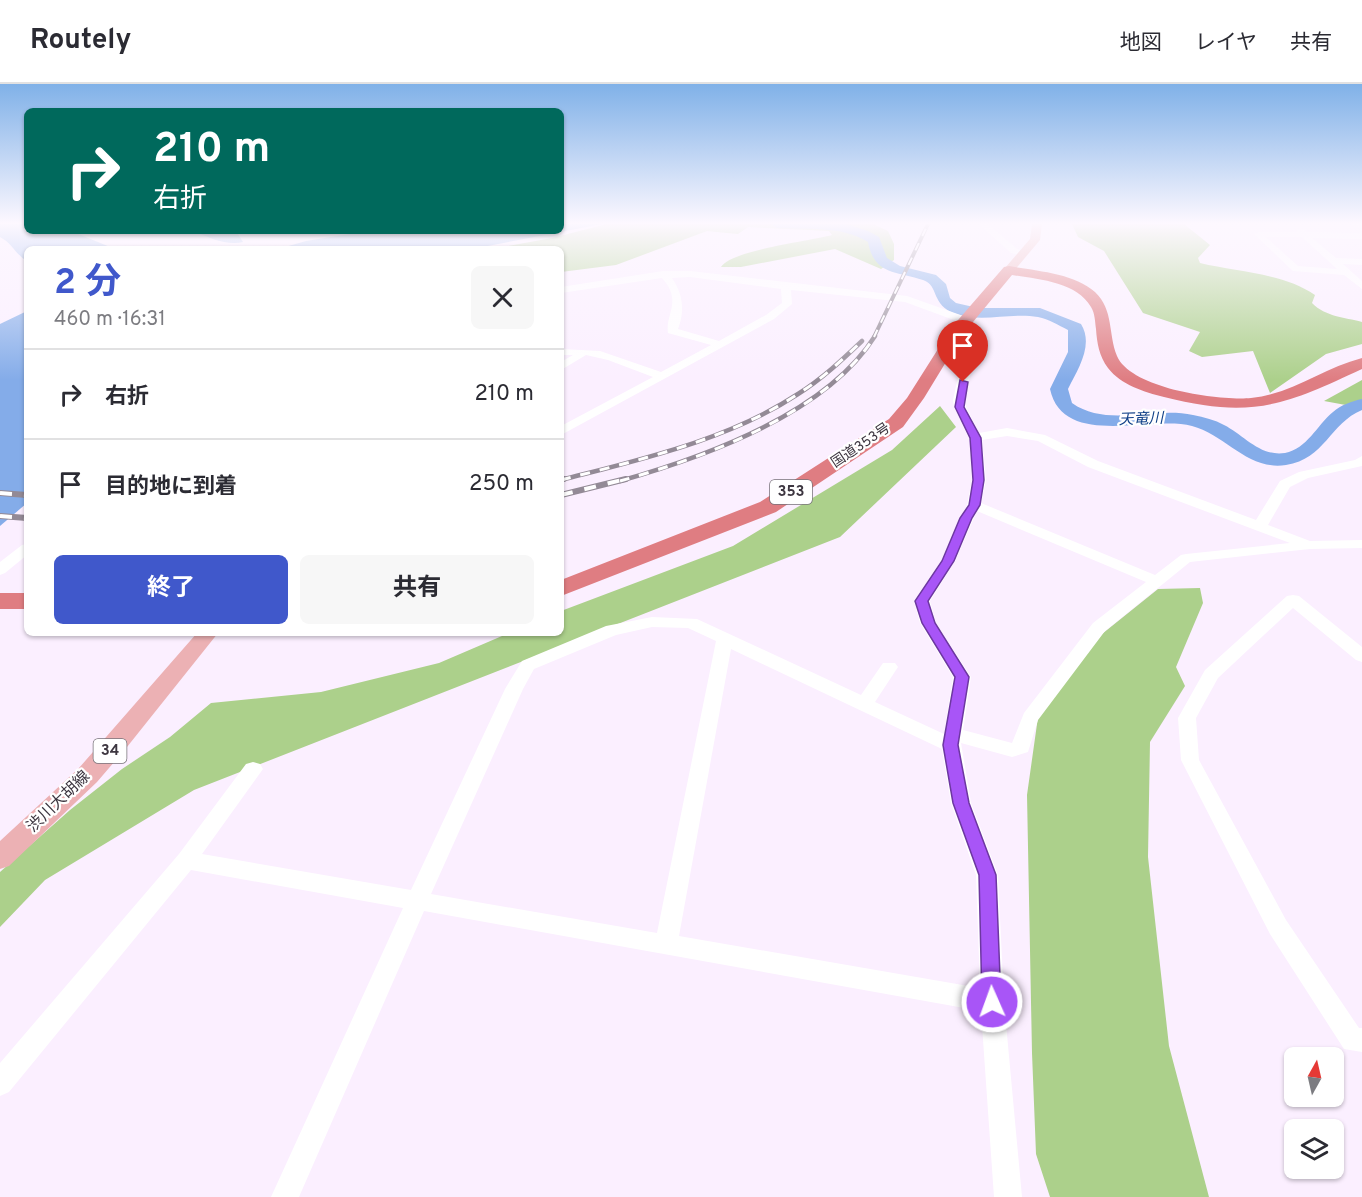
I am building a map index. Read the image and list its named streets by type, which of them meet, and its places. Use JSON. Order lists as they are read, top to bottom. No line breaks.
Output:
{"streets":{"highway":["国道353号","353"],"main road":["34","渋川大胡線"]},"water":["天竜川"],"north":"top","page":{"header":"Routely","nav":["地図","レイヤ","共有"],"turn":["210 m","右折"],"heading":["2 分","460 m · 16:31"],"list":[{"name":"右折","value":"210 m"},{"name":"目的地に到着","value":"250 m"}],"buttons":["終了","共有"]}}
